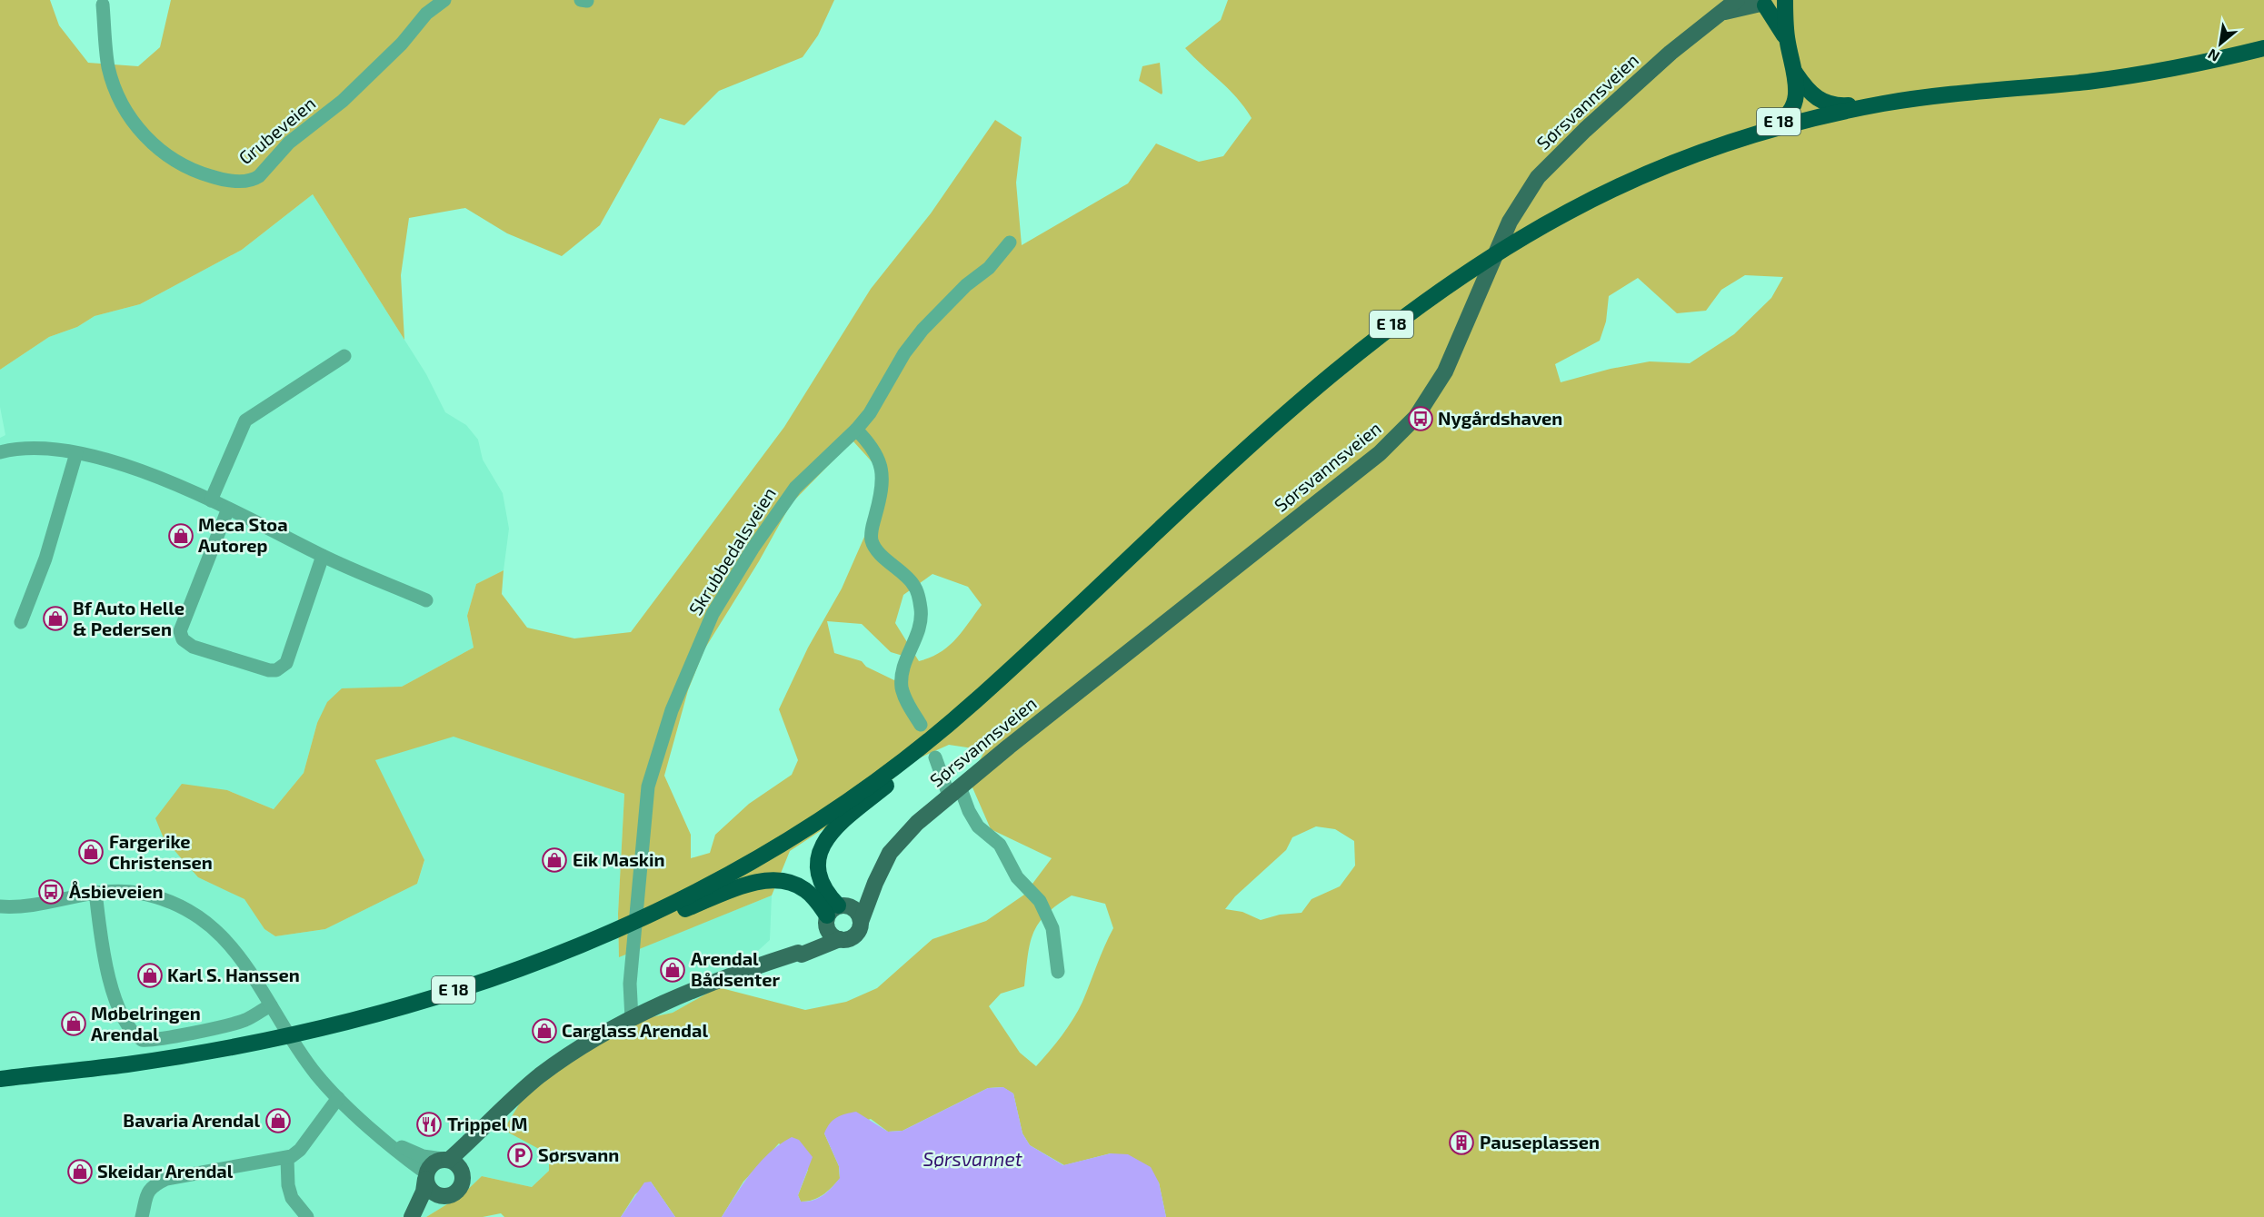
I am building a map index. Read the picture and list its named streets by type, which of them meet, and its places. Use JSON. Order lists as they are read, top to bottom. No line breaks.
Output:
{"streets":{"highway":["E 18"],"main road":["Sørsvannsveien"],"street":["Grubeveien","Skrubbedalsveien"]},"crossings":[["Sørsvannsveien","E 18"],["Sørsvannsveien","Skrubbedalsveien"]],"water":["Sørsvannet"],"places":{"bus stop":["Nygårdshaven","Åsbieveien"],"shop":["Meca Stoa Autorep","Bf Auto Helle & Pedersen","Fargerike Christensen","Eik Maskin","Arendal Bådsenter","Karl S. Hanssen","Møbelringen Arendal","Carglass Arendal","Bavaria Arendal","Skeidar Arendal"],"restaurant":["Trippel M"],"building":["Pauseplassen"],"parking":["Sørsvann"]},"north":"bottom left"}
